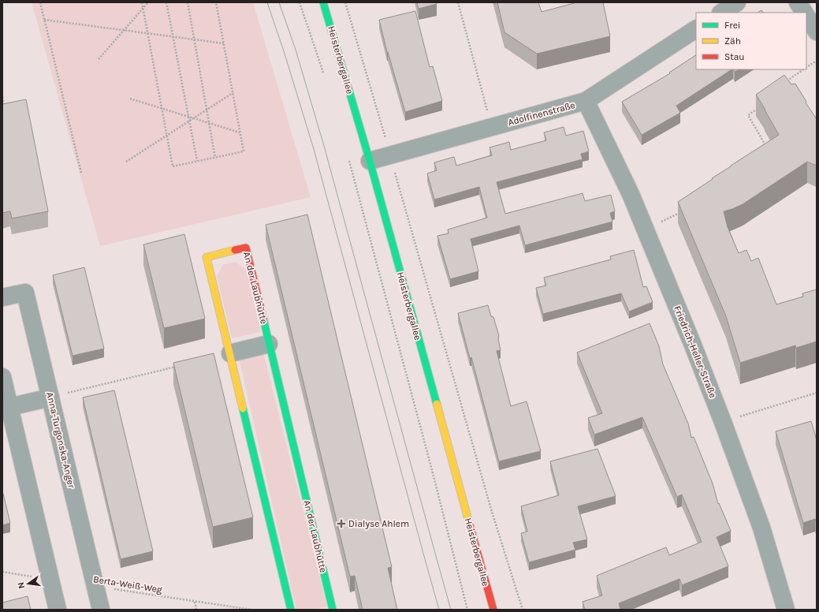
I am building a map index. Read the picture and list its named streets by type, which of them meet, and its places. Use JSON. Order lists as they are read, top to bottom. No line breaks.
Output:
{"streets":{"street":["Heisterbergallee","Adolfinenstraße","An der Laubhütte","Friedrich-Heller-Straße","Anna-Turgonska-Anger"],"path":["Berta-Weiß-Weg"]},"crossings":[["Heisterbergallee","Adolfinenstraße"],["Adolfinenstraße","Friedrich-Heller-Straße"],["Anna-Turgonska-Anger","Berta-Weiß-Weg"]],"places":{"health":["Dialyse Ahlem"]},"legend":["Frei","Zäh","Stau"],"north":"left"}
